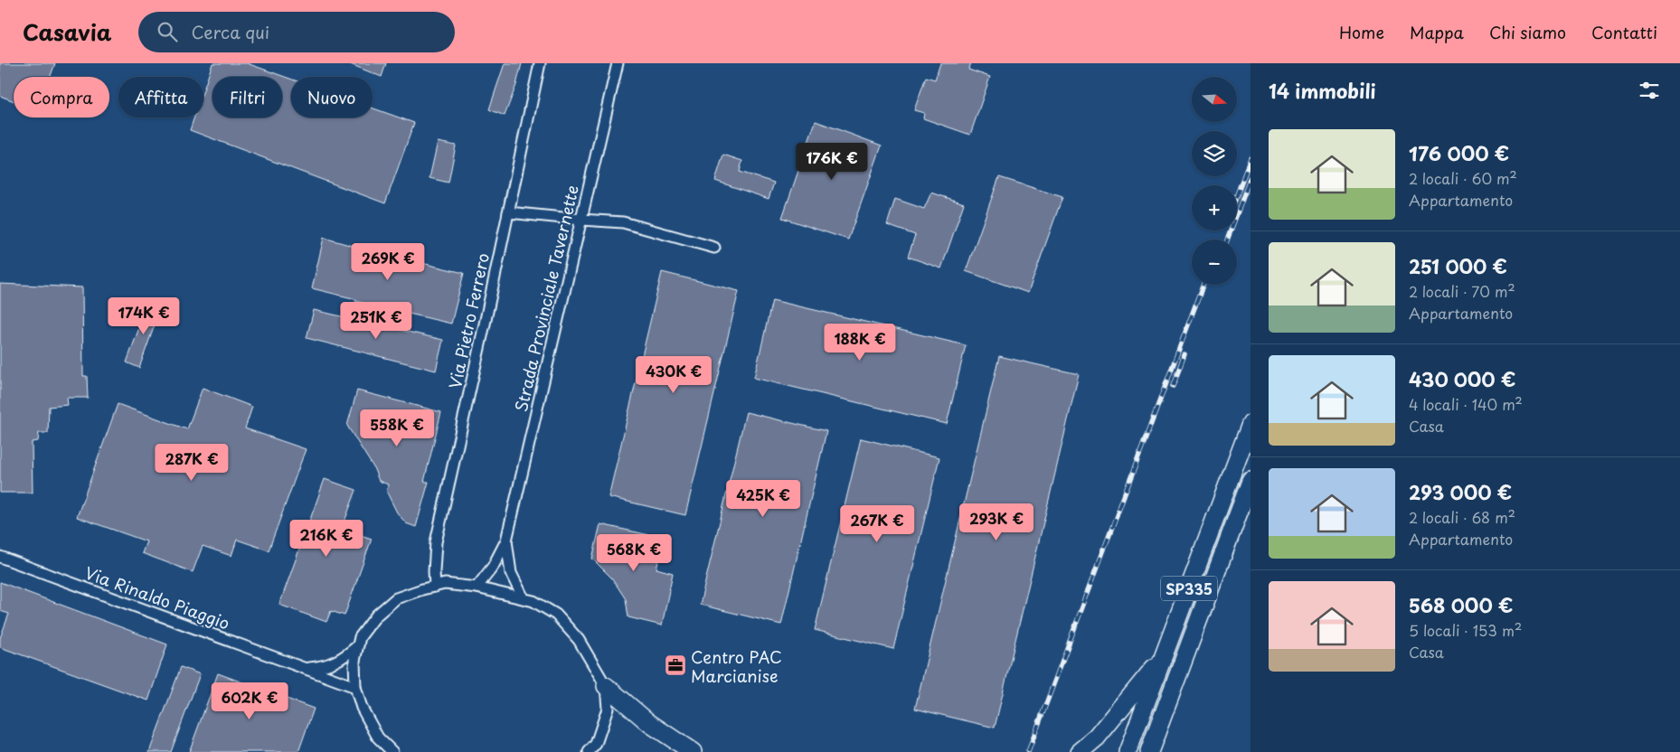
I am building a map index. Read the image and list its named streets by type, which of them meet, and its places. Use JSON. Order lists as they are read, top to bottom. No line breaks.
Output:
{"streets":{"highway":["SP335"],"street":["Strada Provinciale Tavernette","Via Pietro Ferrero","Via Rinaldo Piaggio"]},"places":{"office":["Centro PAC Marcianise"]},"north":"right","page":{"header":"Casavia","search":"Cerca qui","nav":["Home","Mappa","Chi siamo","Contatti"],"heading":"14 immobili","map_buttons":["+","−"],"chip":["Compra","Affitta","Filtri","Nuovo"],"list":[{"name":"176 000 €","note":"2 locali · 60 m² · Appartamento"},{"name":"251 000 €","note":"2 locali · 70 m² · Appartamento"},{"name":"430 000 €","note":"4 locali · 140 m² · Casa"},{"name":"293 000 €","note":"2 locali · 68 m² · Appartamento"},{"name":"568 000 €","note":"5 locali · 153 m² · Casa"}],"price":["176K €","269K €","174K €","251K €","188K €","430K €","558K €","287K €","425K €","293K €","267K €","216K €","568K €","602K €"]}}
